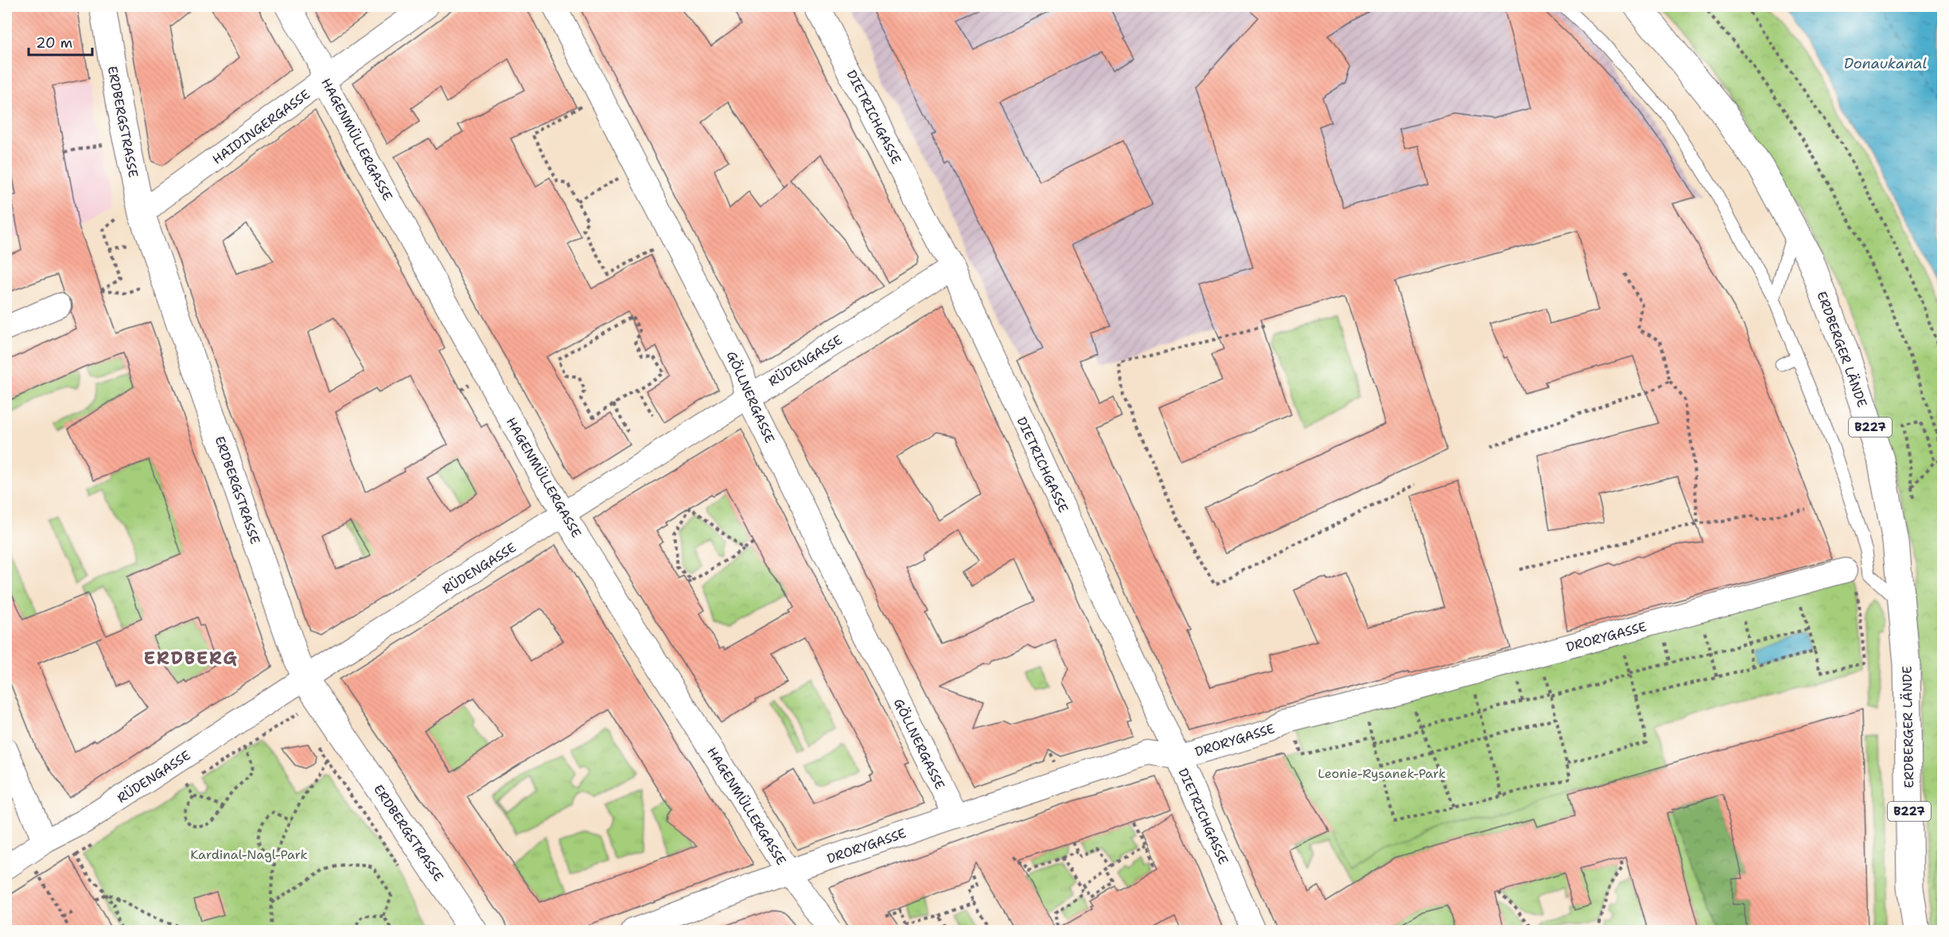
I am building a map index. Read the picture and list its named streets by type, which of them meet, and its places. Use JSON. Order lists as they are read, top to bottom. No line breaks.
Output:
{"streets":{"main road":["ERDBERGSTRASSE","ERDBERGER LÄNDE","B227"],"street":["DIETRICHGASSE","HAIDINGERGASSE","HAGENMÜLLERGASSE","RÜDENGASSE","GÖLLNERGASSE","DRORYGASSE"]},"crossings":[["DIETRICHGASSE","RÜDENGASSE"],["DIETRICHGASSE","DRORYGASSE"],["ERDBERGSTRASSE","HAIDINGERGASSE"],["ERDBERGSTRASSE","RÜDENGASSE"],["HAIDINGERGASSE","HAGENMÜLLERGASSE"],["HAGENMÜLLERGASSE","RÜDENGASSE"],["HAGENMÜLLERGASSE","DRORYGASSE"],["RÜDENGASSE","GÖLLNERGASSE"],["GÖLLNERGASSE","DRORYGASSE"]],"districts":["ERDBERG"],"water":["Donaukanal"],"parks":["Leonie-Rysanek-Park","Kardinal-Nagl-Park"],"scale_bar":"20 m"}
